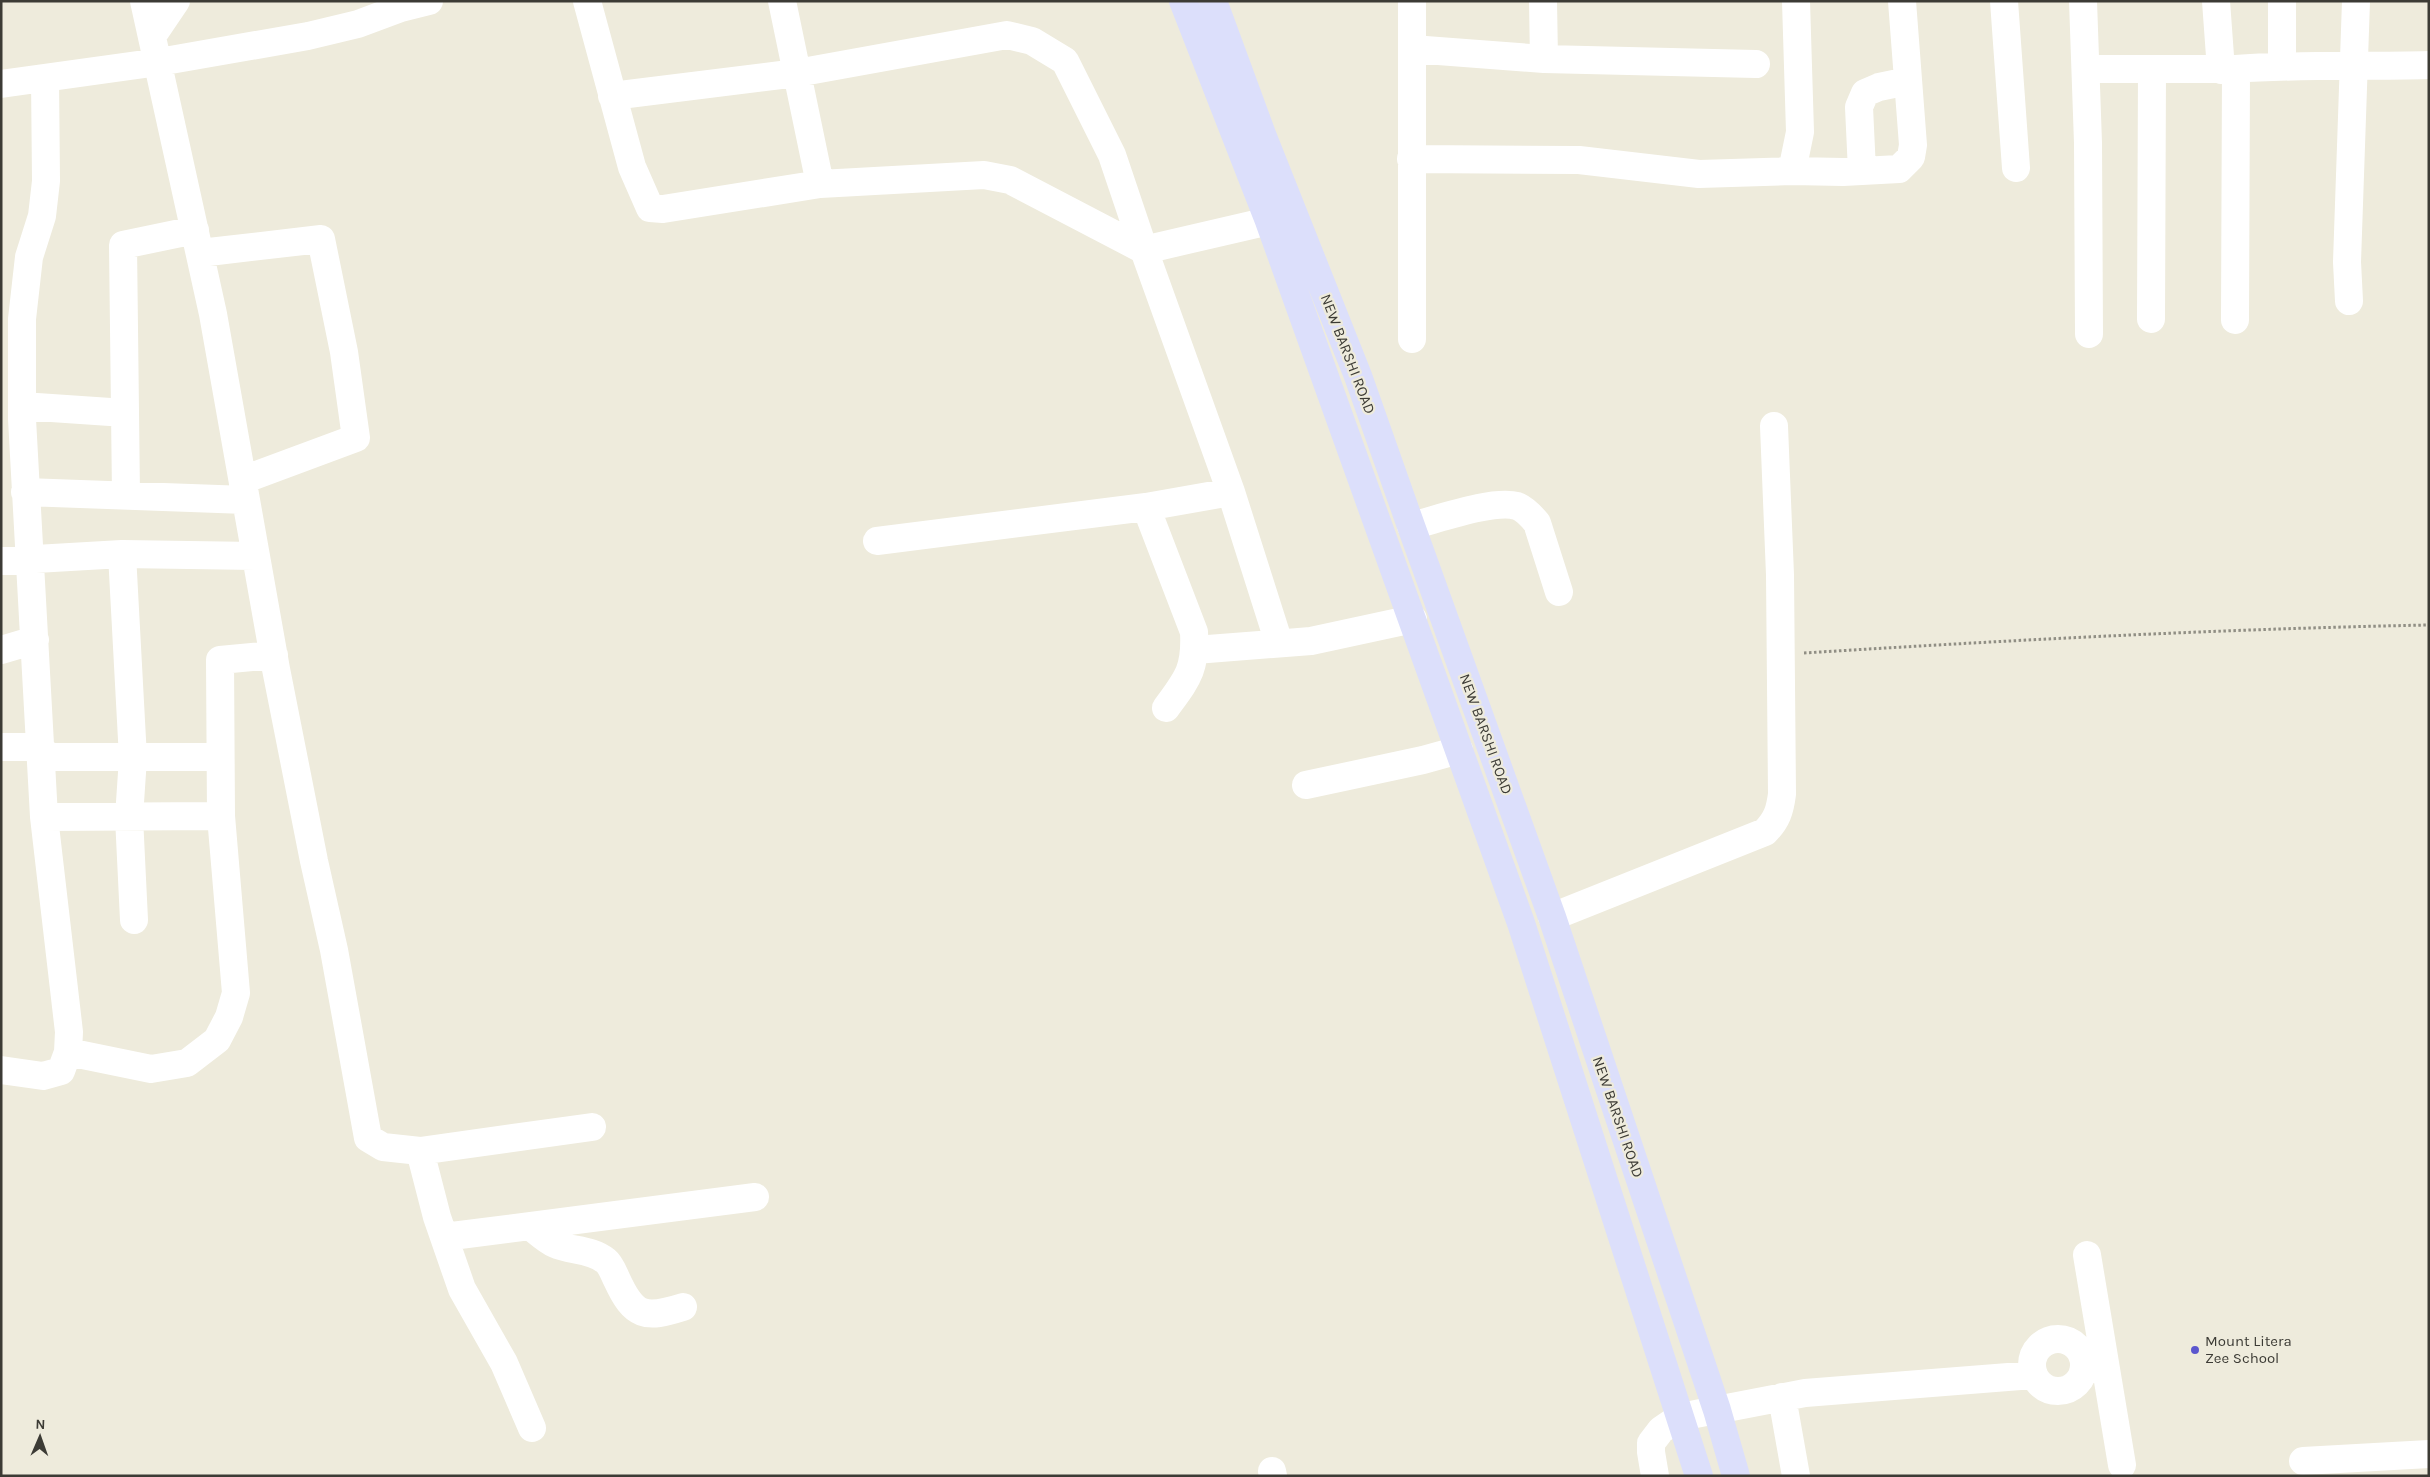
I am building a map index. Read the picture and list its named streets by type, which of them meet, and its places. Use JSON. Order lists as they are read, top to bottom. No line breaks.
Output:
{"streets":{"main road":["NEW BARSHI ROAD"]},"places":["Mount Litera Zee School"],"north":"top"}
